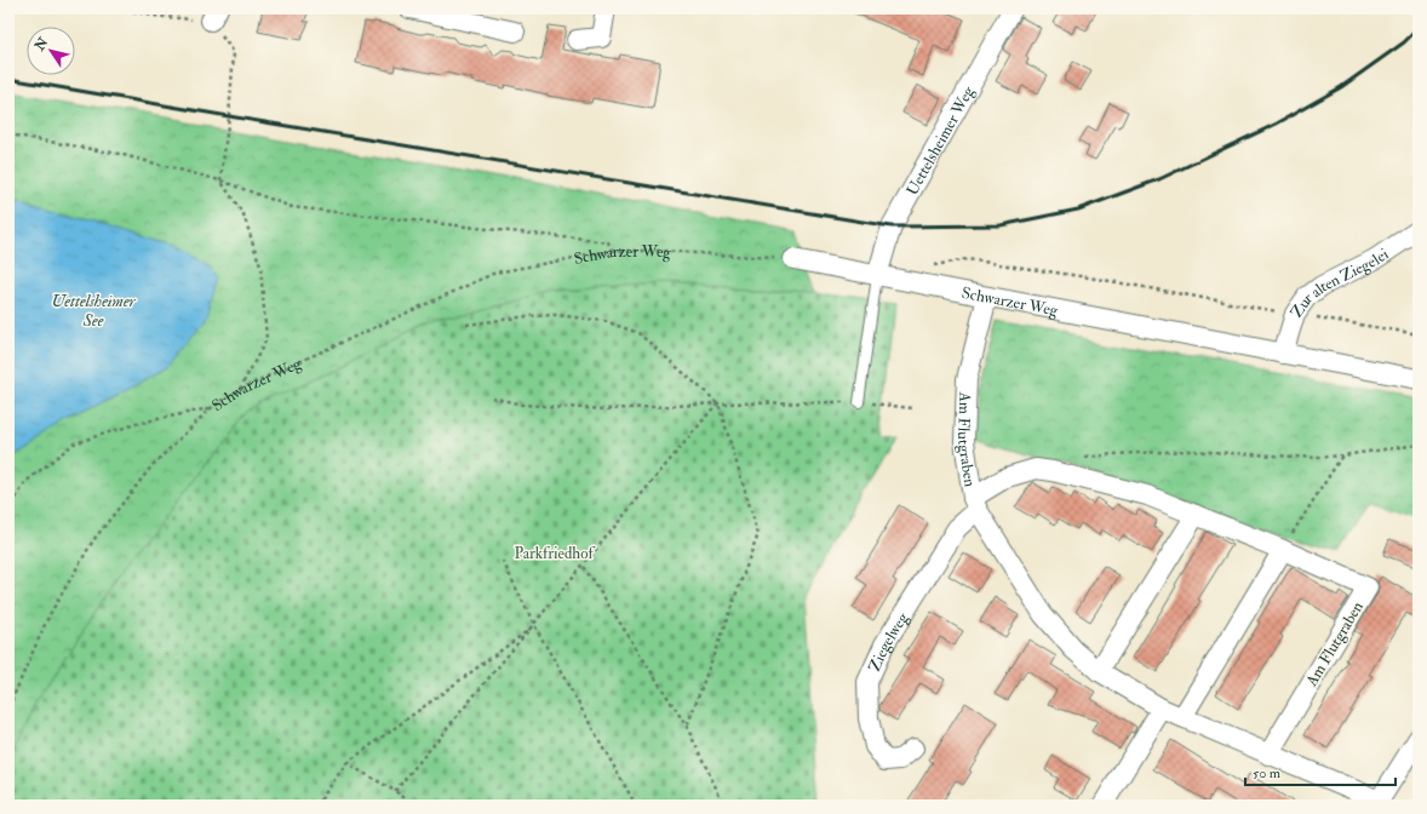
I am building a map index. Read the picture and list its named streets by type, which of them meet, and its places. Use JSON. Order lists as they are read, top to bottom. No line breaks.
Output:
{"streets":{"street":["Uettelsheimer Weg","Schwarzer Weg","Zur alten Ziegelei","Am Flutgraben","Ziegelweg"]},"crossings":[["Uettelsheimer Weg","Schwarzer Weg"],["Schwarzer Weg","Zur alten Ziegelei"],["Schwarzer Weg","Am Flutgraben"],["Am Flutgraben","Ziegelweg"]],"water":["Uettelsheimer See"],"parks":["Parkfriedhof"],"scale_bar":"50 m","north":"top left"}
